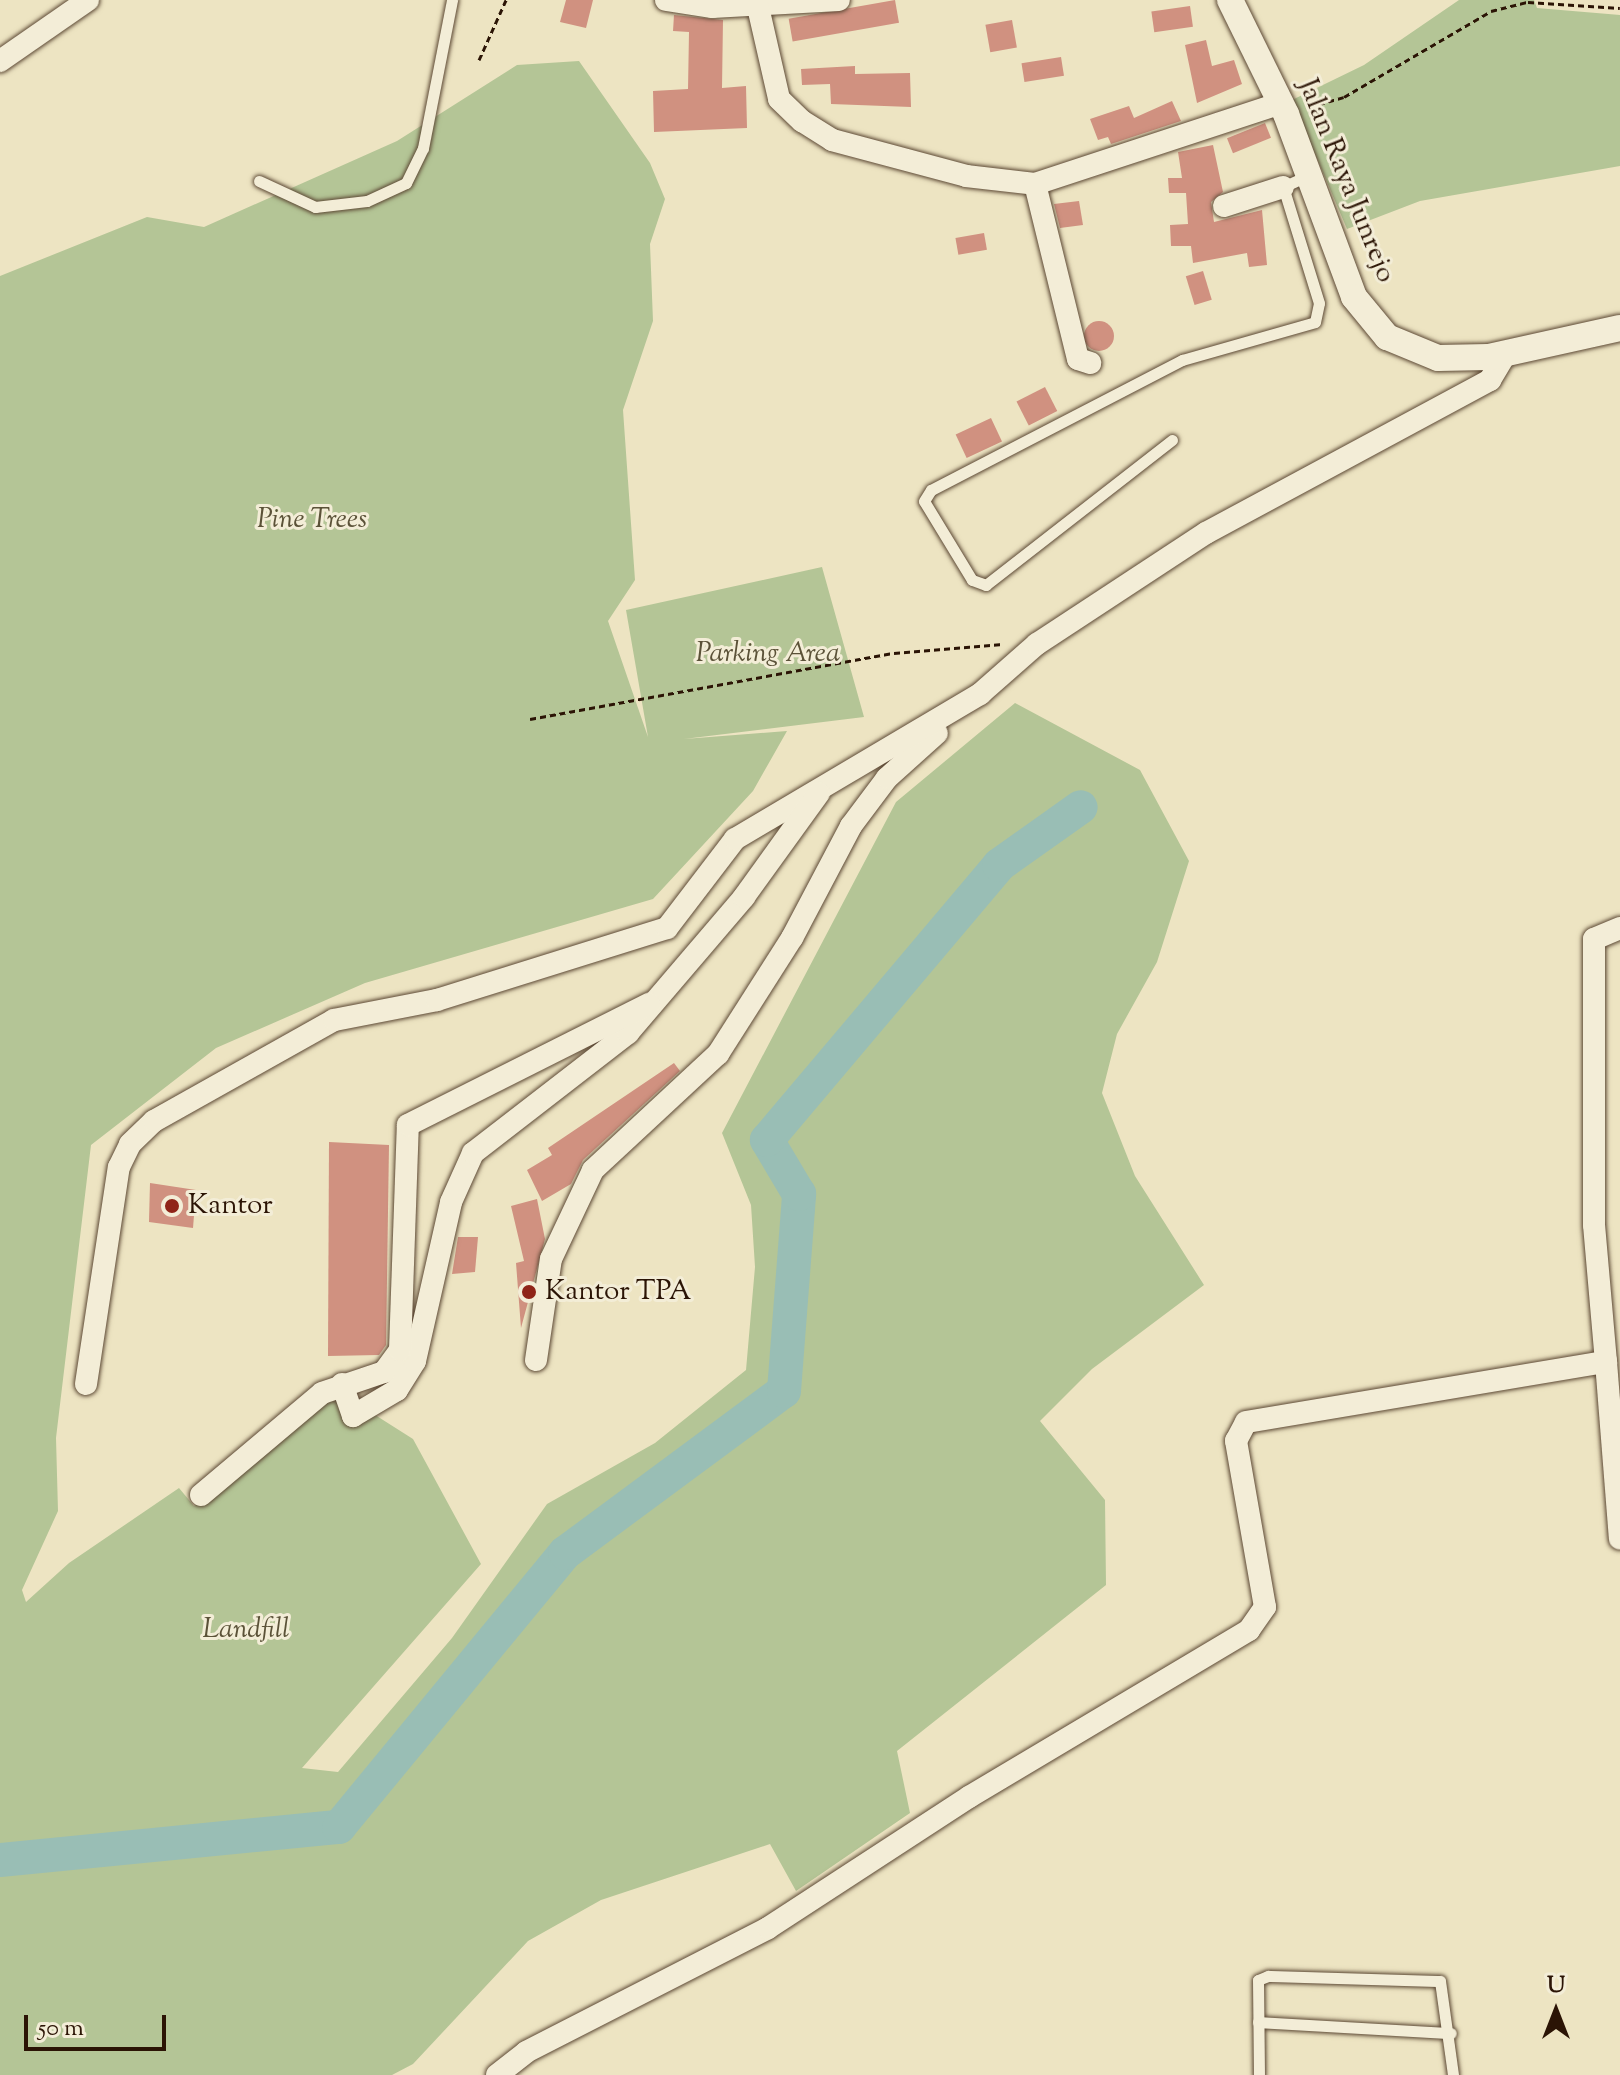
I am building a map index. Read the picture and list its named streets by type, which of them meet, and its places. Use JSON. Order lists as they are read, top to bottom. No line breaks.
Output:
{"streets":{"street":["Jalan Raya Junrejo"]},"parks":["Pine Trees","Parking Area","Landfill"],"places":["Kantor","Kantor TPA"],"scale_bar":"50 m","north":"top"}
